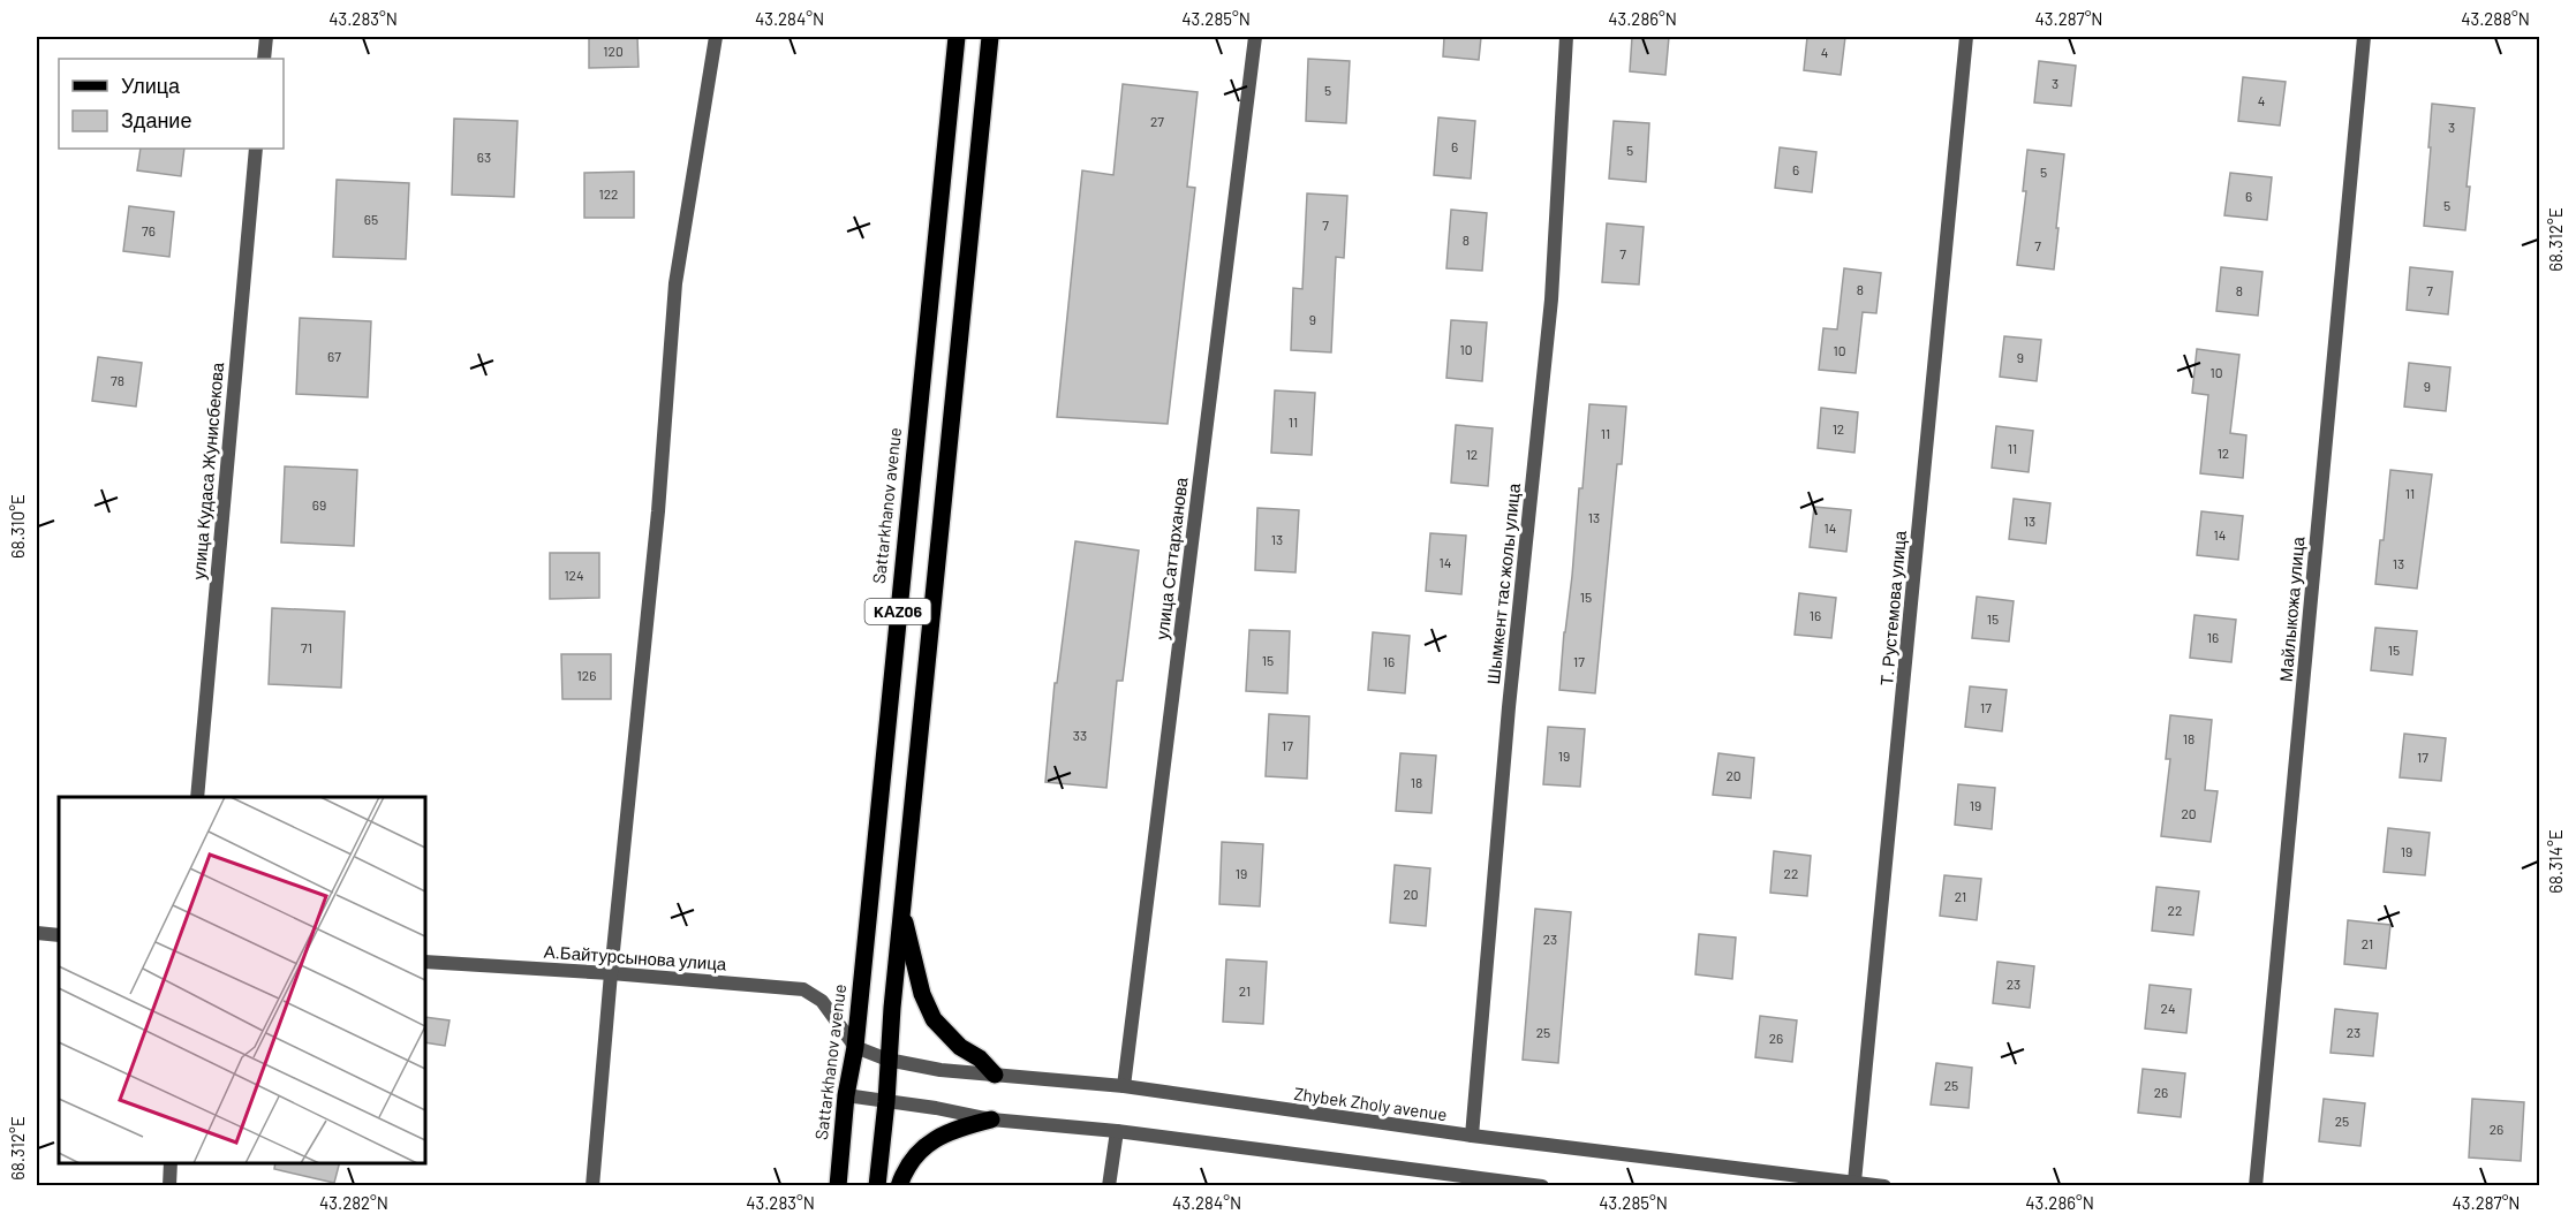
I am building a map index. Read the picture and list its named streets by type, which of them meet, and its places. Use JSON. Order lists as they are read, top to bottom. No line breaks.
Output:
{"streets":{"main road":["Sattarkhanov avenue","KАZ06"],"street":["улица Кудаса Жунисбекова","улица Саттарханова","Шымкент тас жолы улица","Т. Рустемова улица","Майлыкожа улица","А.Байтурсынова улица","Zhybek Zholy avenue"]},"crossings":[["Sattarkhanov avenue","А.Байтурсынова улица"],["Sattarkhanov avenue","Zhybek Zholy avenue"],["улица Саттарханова","Zhybek Zholy avenue"],["Шымкент тас жолы улица","Zhybek Zholy avenue"],["Т. Рустемова улица","Zhybek Zholy avenue"],["KАZ06","Zhybek Zholy avenue"],["А.Байтурсынова улица","Zhybek Zholy avenue"]],"house_numbers":["120","4","3","5","4","27","3","6","5","63","6","5","122","6","5","65","7","76","8","7","7","8","8","7","9","10","10","67","9","10","78","9","11","12","11","11","12","12","11","69","13","13","14","14","13","14","13","124","15","16","15","16","71","15","15","16","17","126","17","33","18","17","19","17","20","18","19","20","19","19","22","20","21","22","23","21","23","21","24","25","23","26","25","26","25","26"],"legend":["Улица","Здание"],"coordinates":["43.283°N","43.284°N","43.285°N","43.286°N","43.287°N","43.288°N","68.312°E","68.310°E","68.314°E","43.282°N"]}
